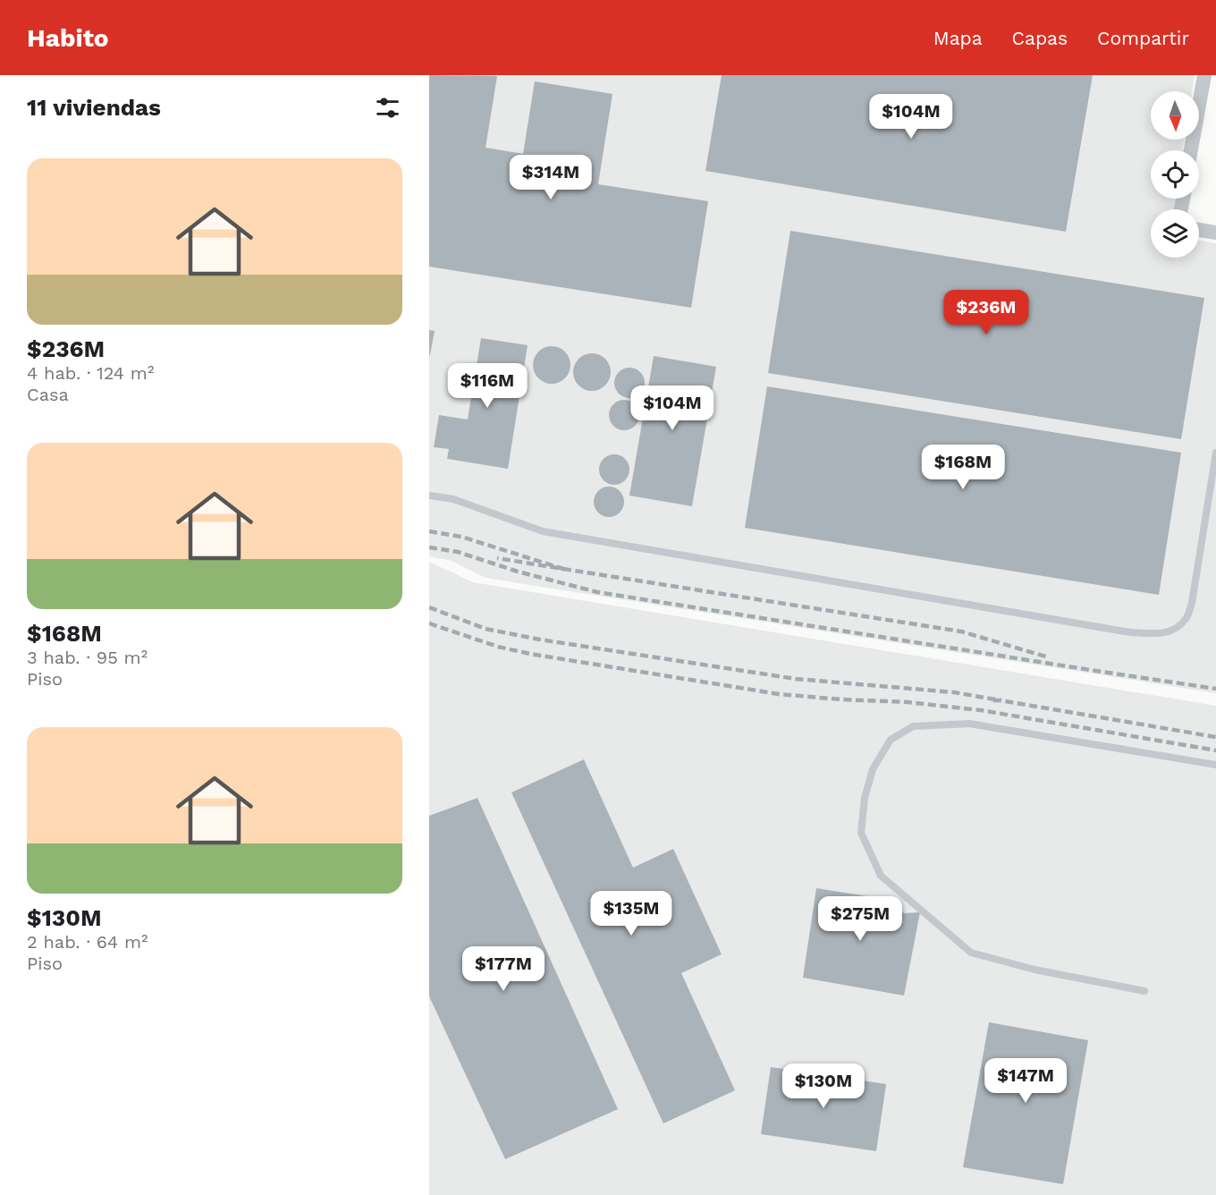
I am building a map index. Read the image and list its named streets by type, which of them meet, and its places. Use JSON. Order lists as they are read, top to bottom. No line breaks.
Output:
{"north":"bottom","page":{"header":"Habito","nav":["Mapa","Capas","Compartir"],"heading":"11 viviendas","price":["$104M","$314M","$236M","$116M","$104M","$168M","$135M","$275M","$177M","$147M","$130M"],"list":[{"name":"$236M","note":"4 hab. · 124 m² · Casa"},{"name":"$168M","note":"3 hab. · 95 m² · Piso"},{"name":"$130M","note":"2 hab. · 64 m² · Piso"}]}}
